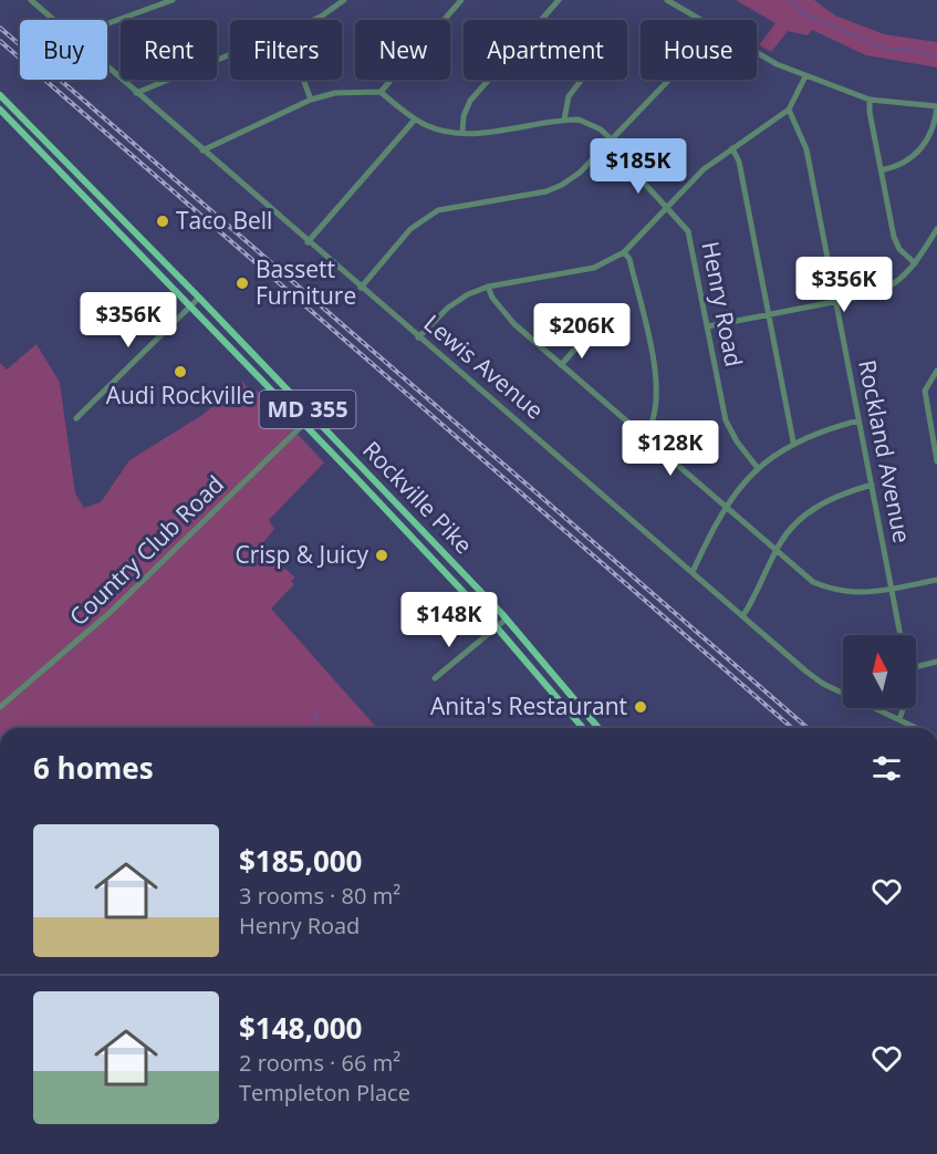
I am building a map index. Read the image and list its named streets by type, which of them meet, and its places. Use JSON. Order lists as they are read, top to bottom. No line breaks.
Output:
{"streets":{"main road":["MD 355","Rockville Pike"],"street":["Henry Road","Lewis Avenue","Rockland Avenue","Country Club Road"]},"crossings":[["Rockville Pike","Country Club Road"]],"places":["Taco Bell","Bassett Furniture","Audi Rockville","Crisp & Juicy","Anita's Restaurant"],"north":"top","page":{"chip":["Buy","Rent","Filters","New","Apartment","House"],"price":["$185K","$356K","$356K","$206K","$128K","$148K"],"heading":"6 homes","list":[{"name":"$185,000","note":"3 rooms · 80 m² · Henry Road"},{"name":"$148,000","note":"2 rooms · 66 m² · Templeton Place"}]}}
